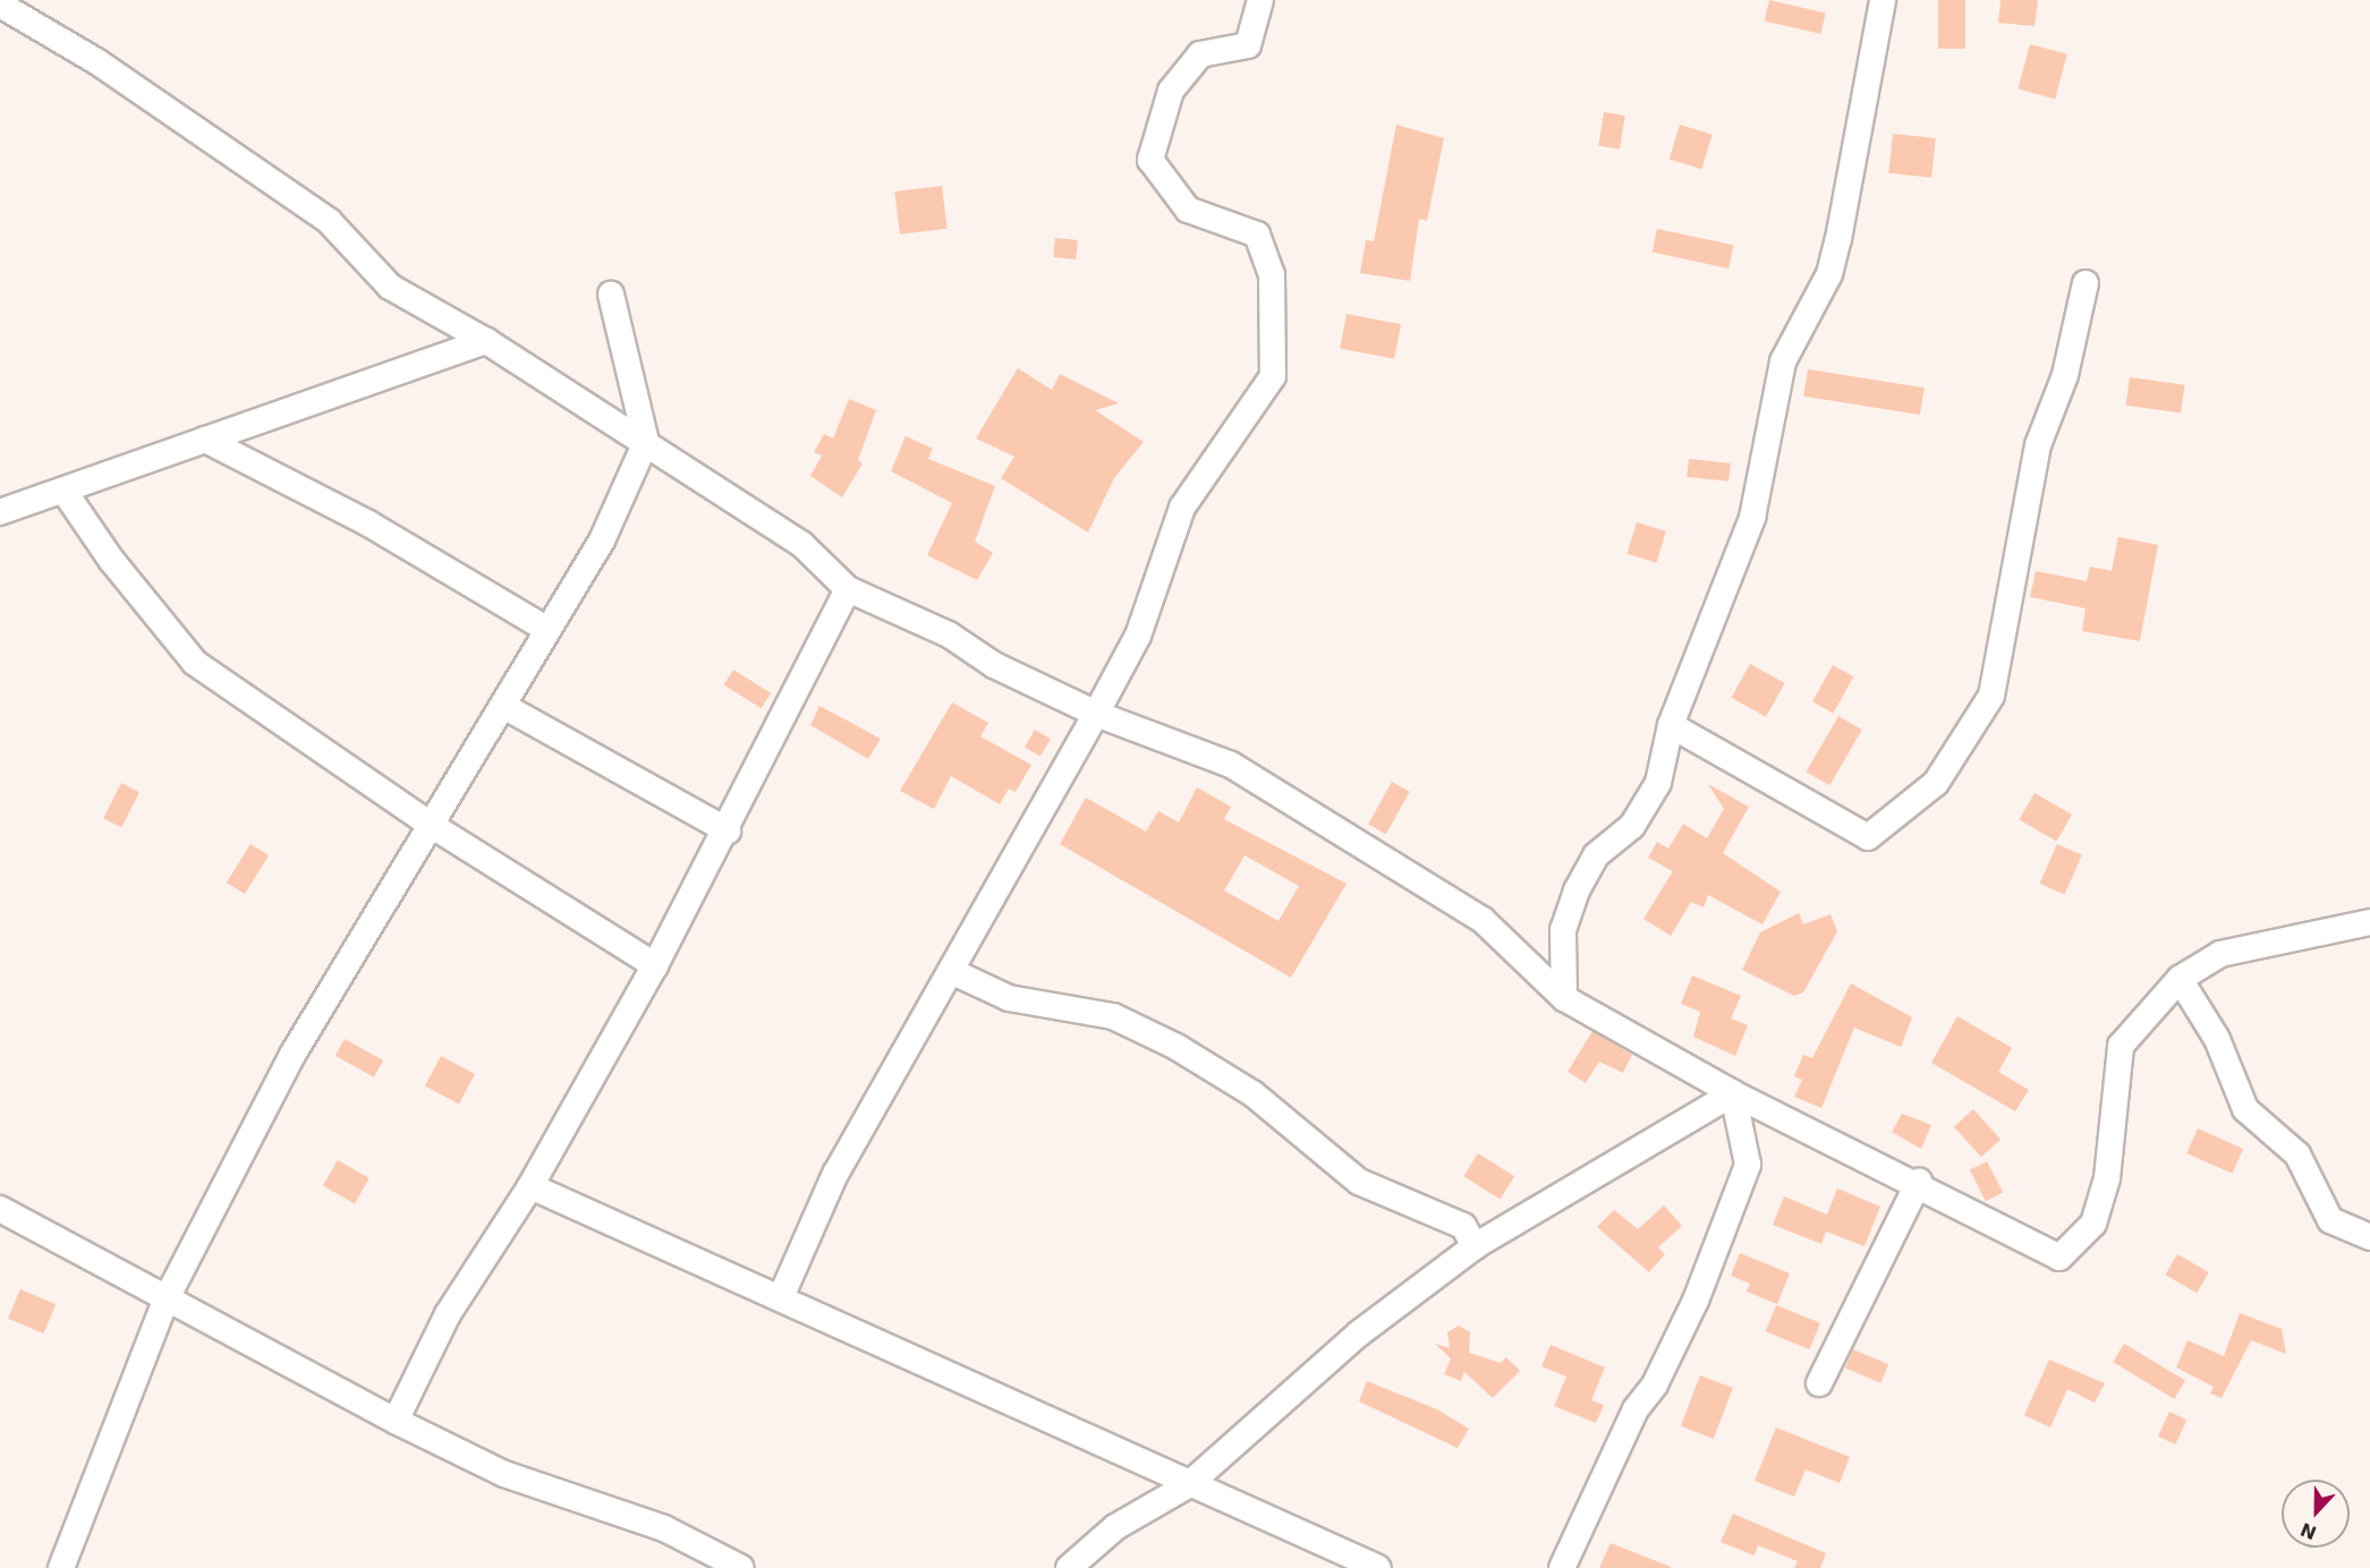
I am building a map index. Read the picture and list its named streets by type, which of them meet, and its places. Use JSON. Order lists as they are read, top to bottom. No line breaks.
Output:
{"north":"bottom"}
